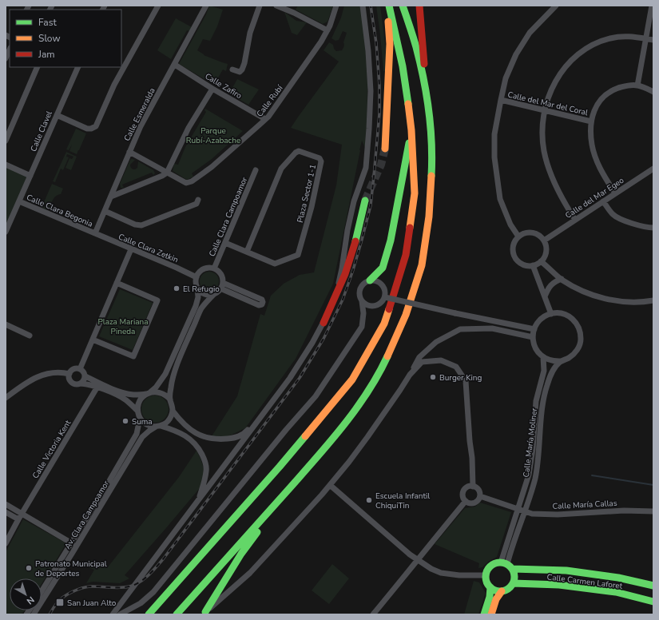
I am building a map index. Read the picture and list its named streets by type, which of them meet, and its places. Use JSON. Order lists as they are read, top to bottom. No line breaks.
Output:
{"streets":{"main road":["Calle Carmen Laforet"],"street":["Calle Zafiro","Calle Rubí","Calle del Mar del Coral","Calle Esmeralda","Calle Clavel","Plaza Sector 1-1","Calle del Mar Egeo","Calle Clara Begonia","Calle Clara Campoamor","Calle Clara Zetkin","Calle María Moliner","Calle Victoria Kent","Calle María Callas","Av. Clara Campoamor"]},"crossings":[["Calle Zafiro","Calle Rubí"],["Calle Zafiro","Calle Esmeralda"],["Calle Esmeralda","Calle Clara Begonia"],["Calle Esmeralda","Calle Clara Zetkin"],["Calle Clavel","Calle Clara Begonia"],["Plaza Sector 1-1","Calle Clara Campoamor"],["Calle Clara Begonia","Calle Clara Zetkin"],["Calle Clara Campoamor","Calle Clara Zetkin"],["Calle María Moliner","Calle María Callas"],["Calle María Moliner","Calle Carmen Laforet"]],"parks":["Parque Rubí-Azabache","Plaza Mariana Pineda"],"places":{"other":["El Refugio","Burger King","Suma","Escuela Infantil ChiquiTin","Patronato Municipal de Deportes"],"transit":["San Juan Alto"]},"legend":["Fast","Slow","Jam"],"north":"bottom right"}
